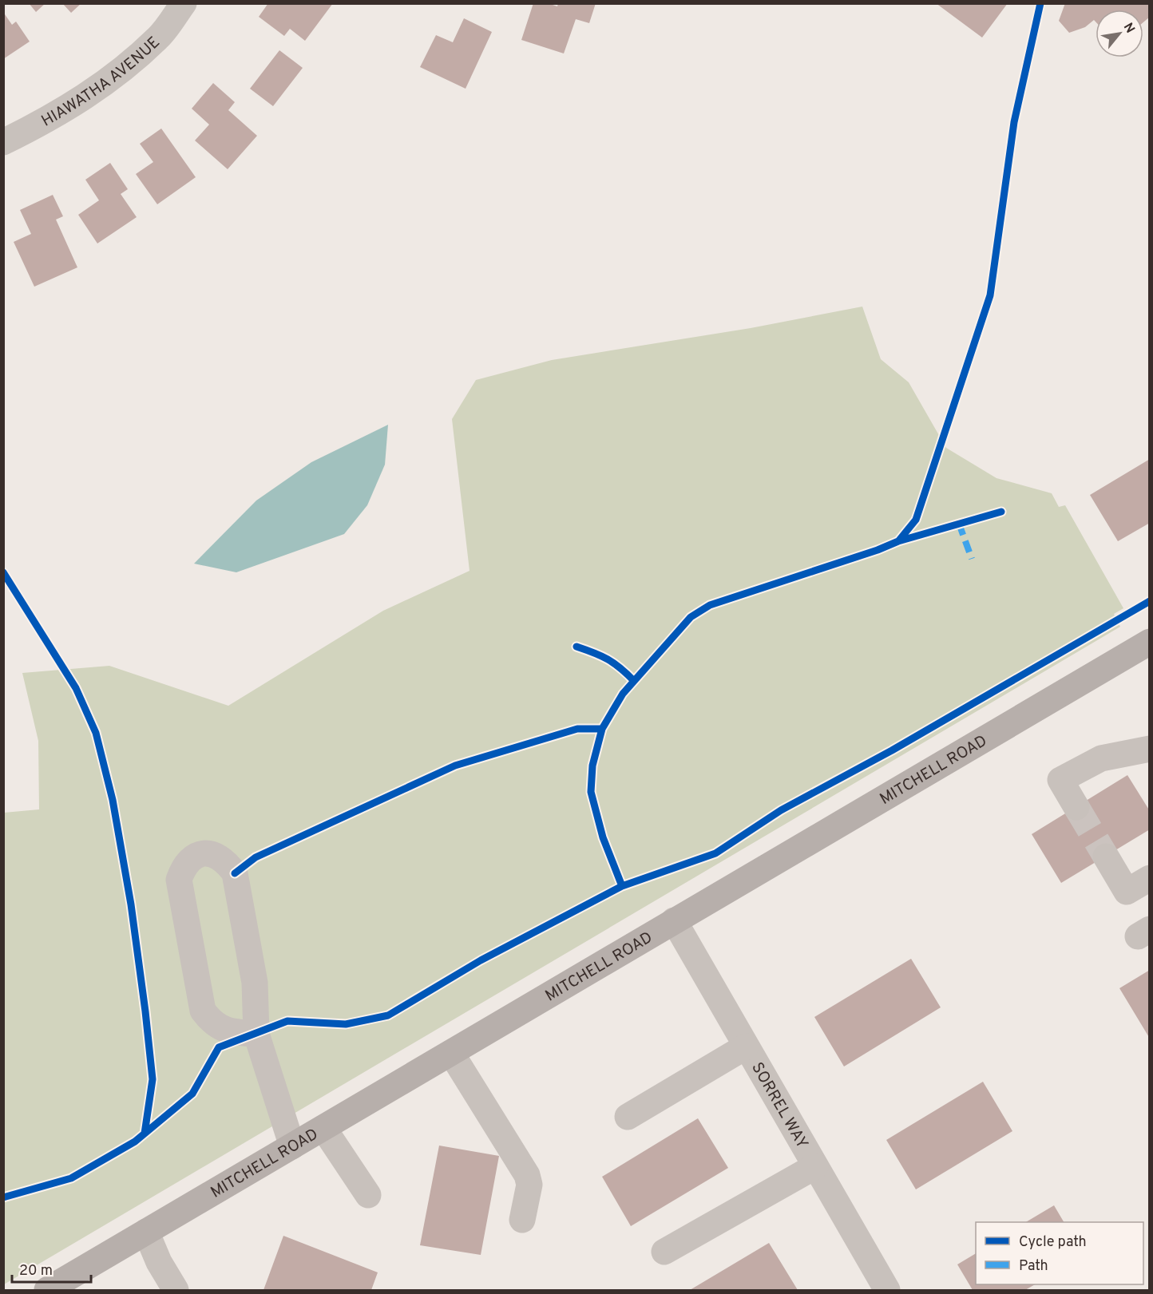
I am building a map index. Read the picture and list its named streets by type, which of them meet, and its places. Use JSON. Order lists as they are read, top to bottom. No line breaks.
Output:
{"streets":{"main road":["MITCHELL ROAD"],"street":["HIAWATHA AVENUE","SORREL WAY"]},"crossings":[["MITCHELL ROAD","SORREL WAY"]],"legend":["Cycle path","Path"],"scale_bar":"20 m","north":"top right"}
